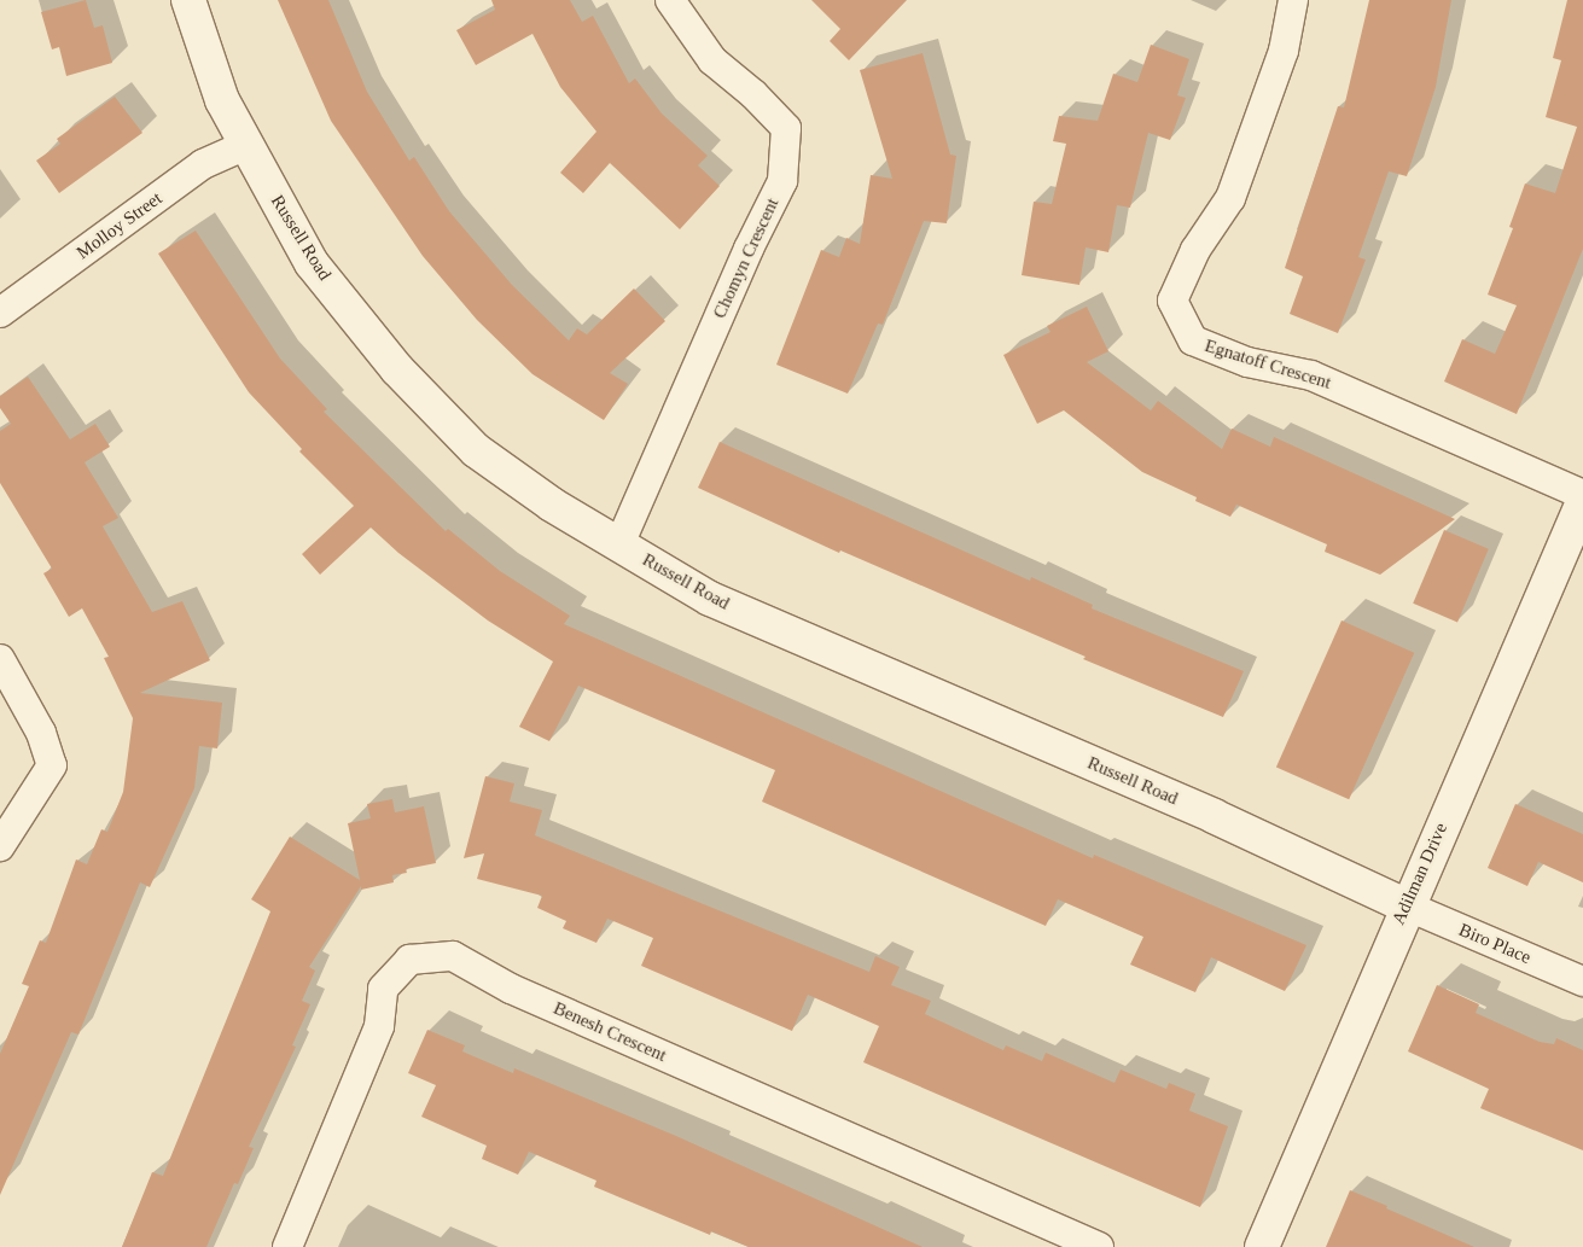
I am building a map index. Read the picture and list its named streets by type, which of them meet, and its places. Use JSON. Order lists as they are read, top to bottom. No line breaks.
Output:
{"streets":{"street":["Molloy Street","Russell Road","Chomyn Crescent","Egnatoff Crescent","Adilman Drive","Biro Place","Benesh Crescent"]},"crossings":[["Molloy Street","Russell Road"],["Russell Road","Chomyn Crescent"],["Russell Road","Adilman Drive"],["Russell Road","Biro Place"],["Adilman Drive","Biro Place"]]}
